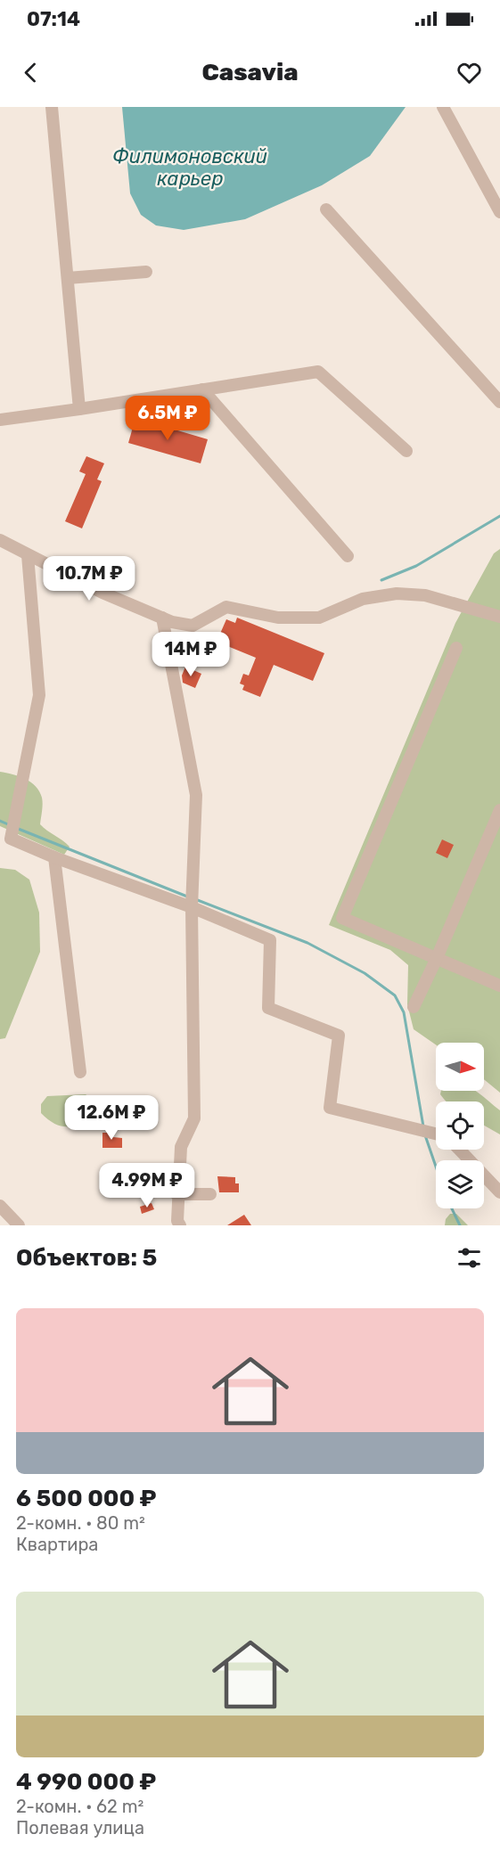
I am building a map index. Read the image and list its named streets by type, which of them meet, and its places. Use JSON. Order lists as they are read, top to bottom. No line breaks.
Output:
{"water":["Филимоновский карьер"],"north":"right","page":{"status":"07:14","header":"Casavia","price":["6.5M ₽","10.7M ₽","14M ₽","12.6M ₽","4.99M ₽"],"heading":"Объектов: 5","list":[{"name":"6 500 000 ₽","note":"2-комн. · 80 m² · Квартира"},{"name":"4 990 000 ₽","note":"2-комн. · 62 m² · Полевая улица"}]}}
